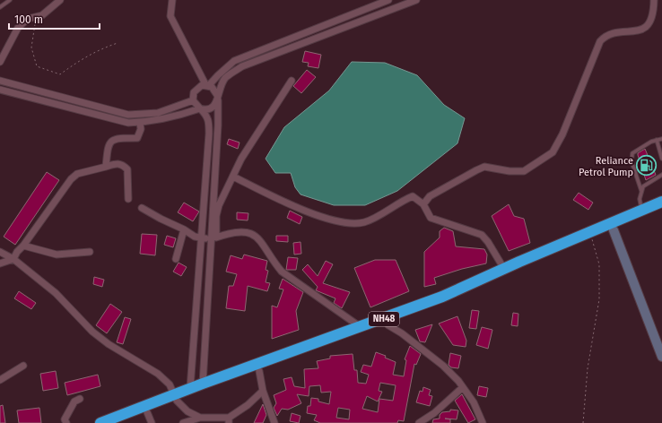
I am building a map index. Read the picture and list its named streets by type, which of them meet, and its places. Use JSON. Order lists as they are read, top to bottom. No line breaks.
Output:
{"streets":{"highway":["NH48"]},"places":{"fuel station":["Reliance Petrol Pump"]},"scale_bar":"100 m"}
